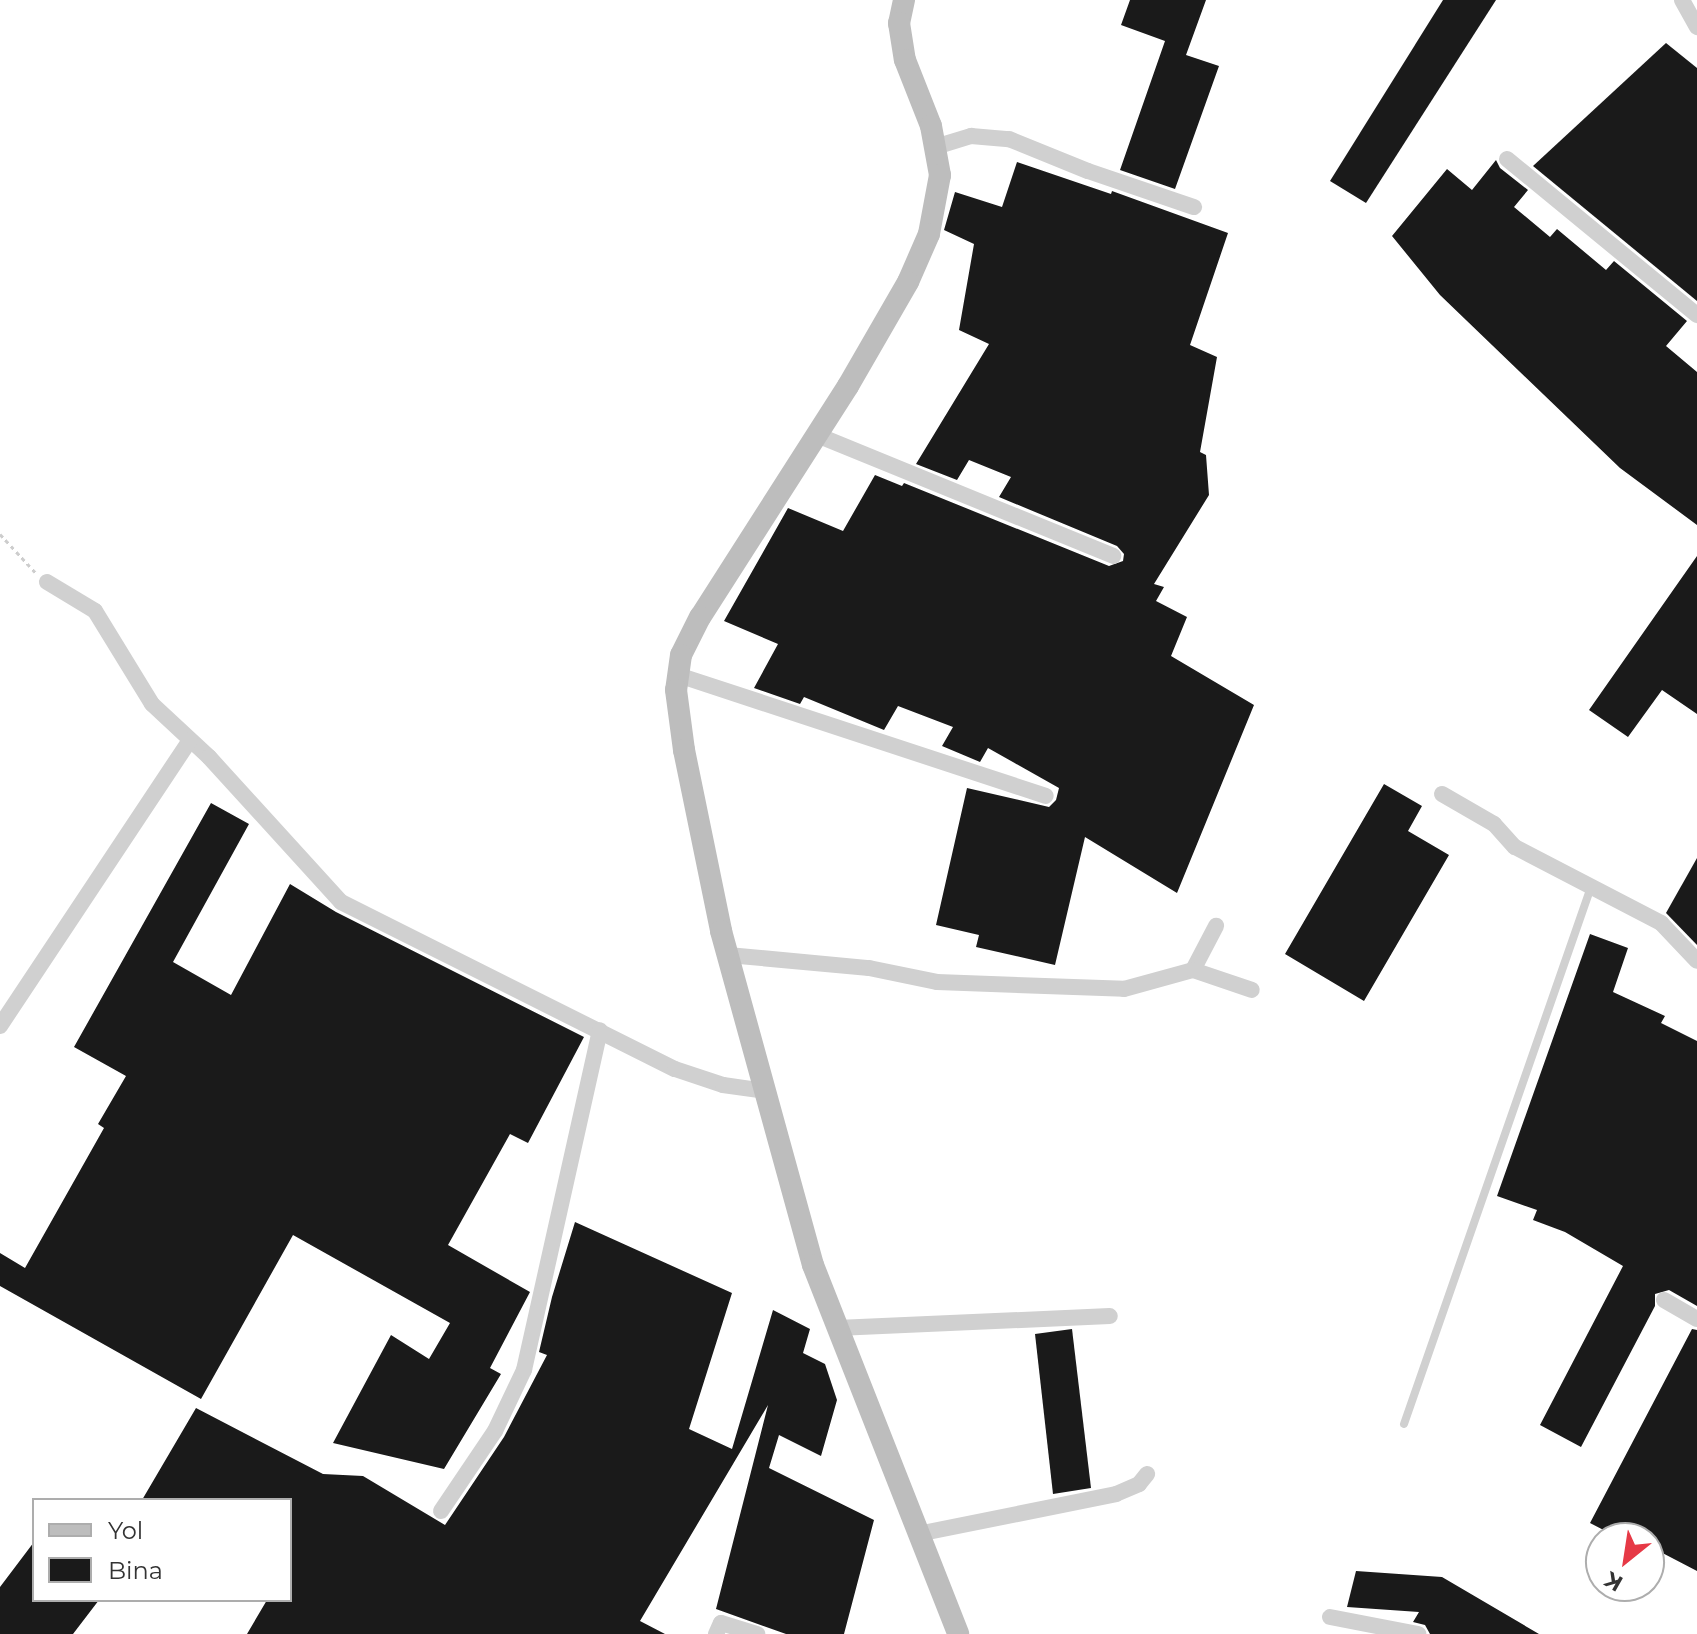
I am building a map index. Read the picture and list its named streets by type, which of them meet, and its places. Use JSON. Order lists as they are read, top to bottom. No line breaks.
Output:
{"legend":["Yol","Bina"],"north":"bottom left"}
